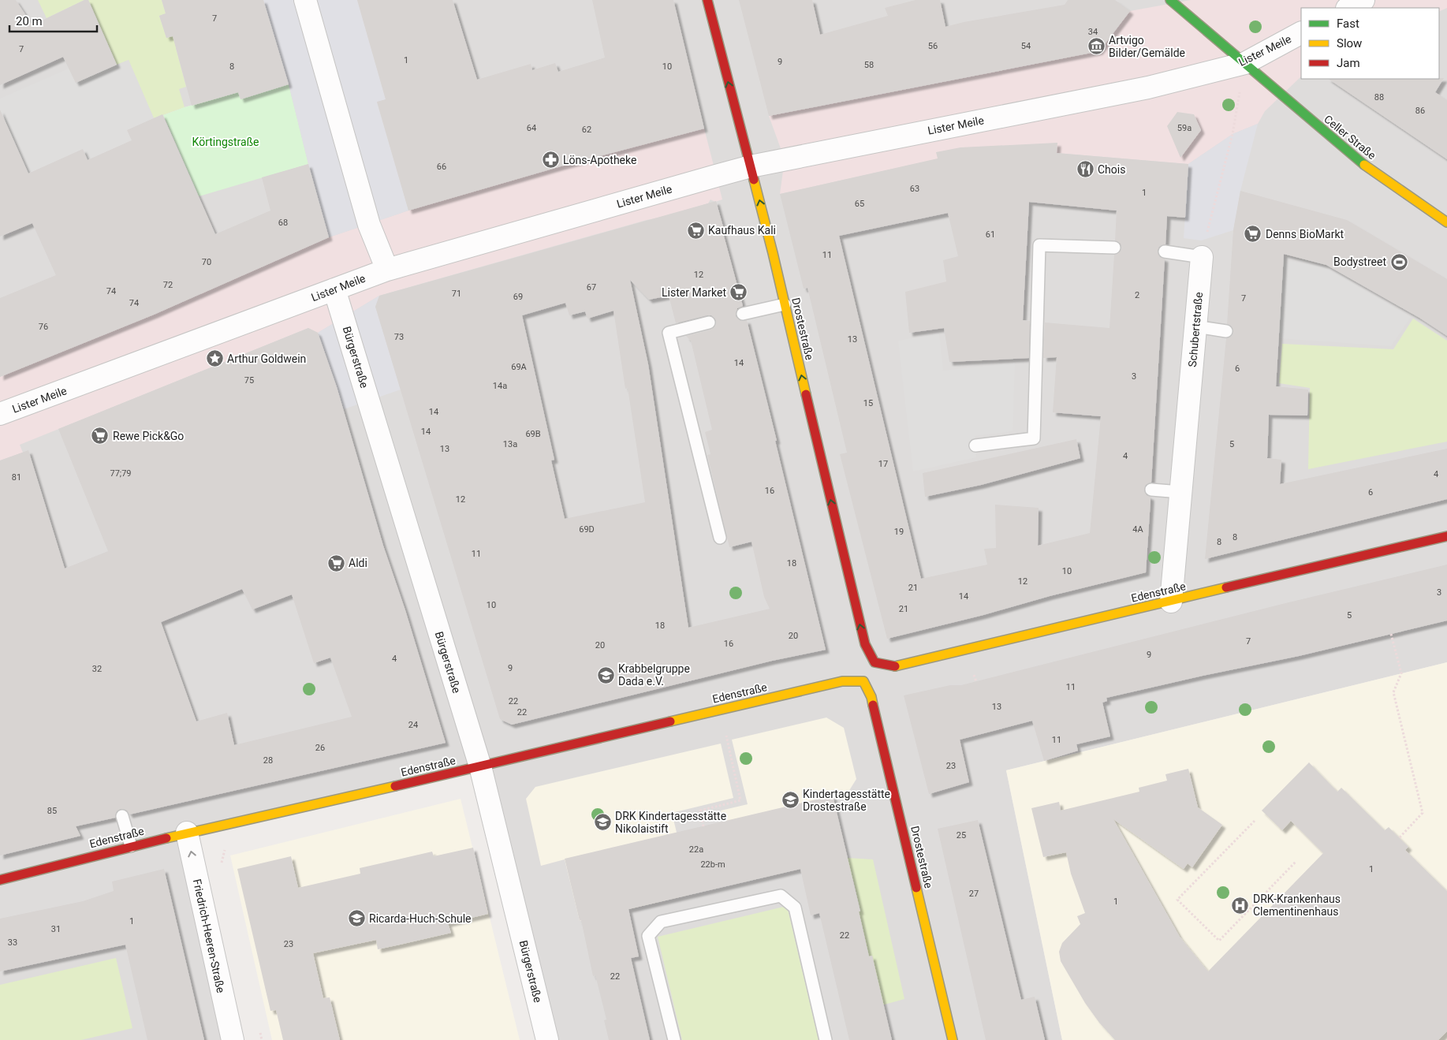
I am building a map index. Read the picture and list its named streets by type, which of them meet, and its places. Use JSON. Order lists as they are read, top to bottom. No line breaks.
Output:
{"streets":{"street":["Lister Meile","Celler Straße","Drostestraße","Schubertstraße","Bürgerstraße","Edenstraße","Friedrich-Heeren-Straße"]},"crossings":[["Lister Meile","Celler Straße"],["Lister Meile","Drostestraße"],["Lister Meile","Bürgerstraße"],["Drostestraße","Edenstraße"],["Schubertstraße","Edenstraße"],["Bürgerstraße","Edenstraße"],["Edenstraße","Friedrich-Heeren-Straße"]],"one_way":["Drostestraße","Friedrich-Heeren-Straße"],"parks":["Körtingstraße"],"places":{"museum":["Artvigo Bilder/Gemälde"],"pharmacy":["Löns-Apotheke"],"restaurant":["Chois"],"supermarket":["Kaufhaus Kali","Denns BioMarkt","Lister Market","Rewe Pick&Go","Aldi"],"sports":["Bodystreet"],"place":["Arthur Goldwein"],"school or university":["Krabbelgruppe Dada e.V.","Kindertagesstätte Drostestraße","DRK Kindertagesstätte Nikolaistift","Ricarda-Huch-Schule"],"hospital":["DRK-Krankenhaus Clementinenhaus"]},"house_numbers":["7","34","56","54","7","1","9","58","8","10","88","86","64","59a","62","66","63","1","65","68","61","11","70","12","72","67","74","71","2","69","7","74","76","73","13","14","69A","6","3","75","14a","15","14","14","69B","13a","5","13","4","17","77;79","4","81","16","6","12","69D","4A","19","8","8","11","18","10","12","21","3","14","10","21","5","18","20","7","16","20","9","4","9","32","11","22","13","22","24","11","26","28","23","85","25","22a","22b-m","1","27","1","1","31","22","33","23","22"],"legend":["Fast","Slow","Jam"],"scale_bar":"20 m"}
